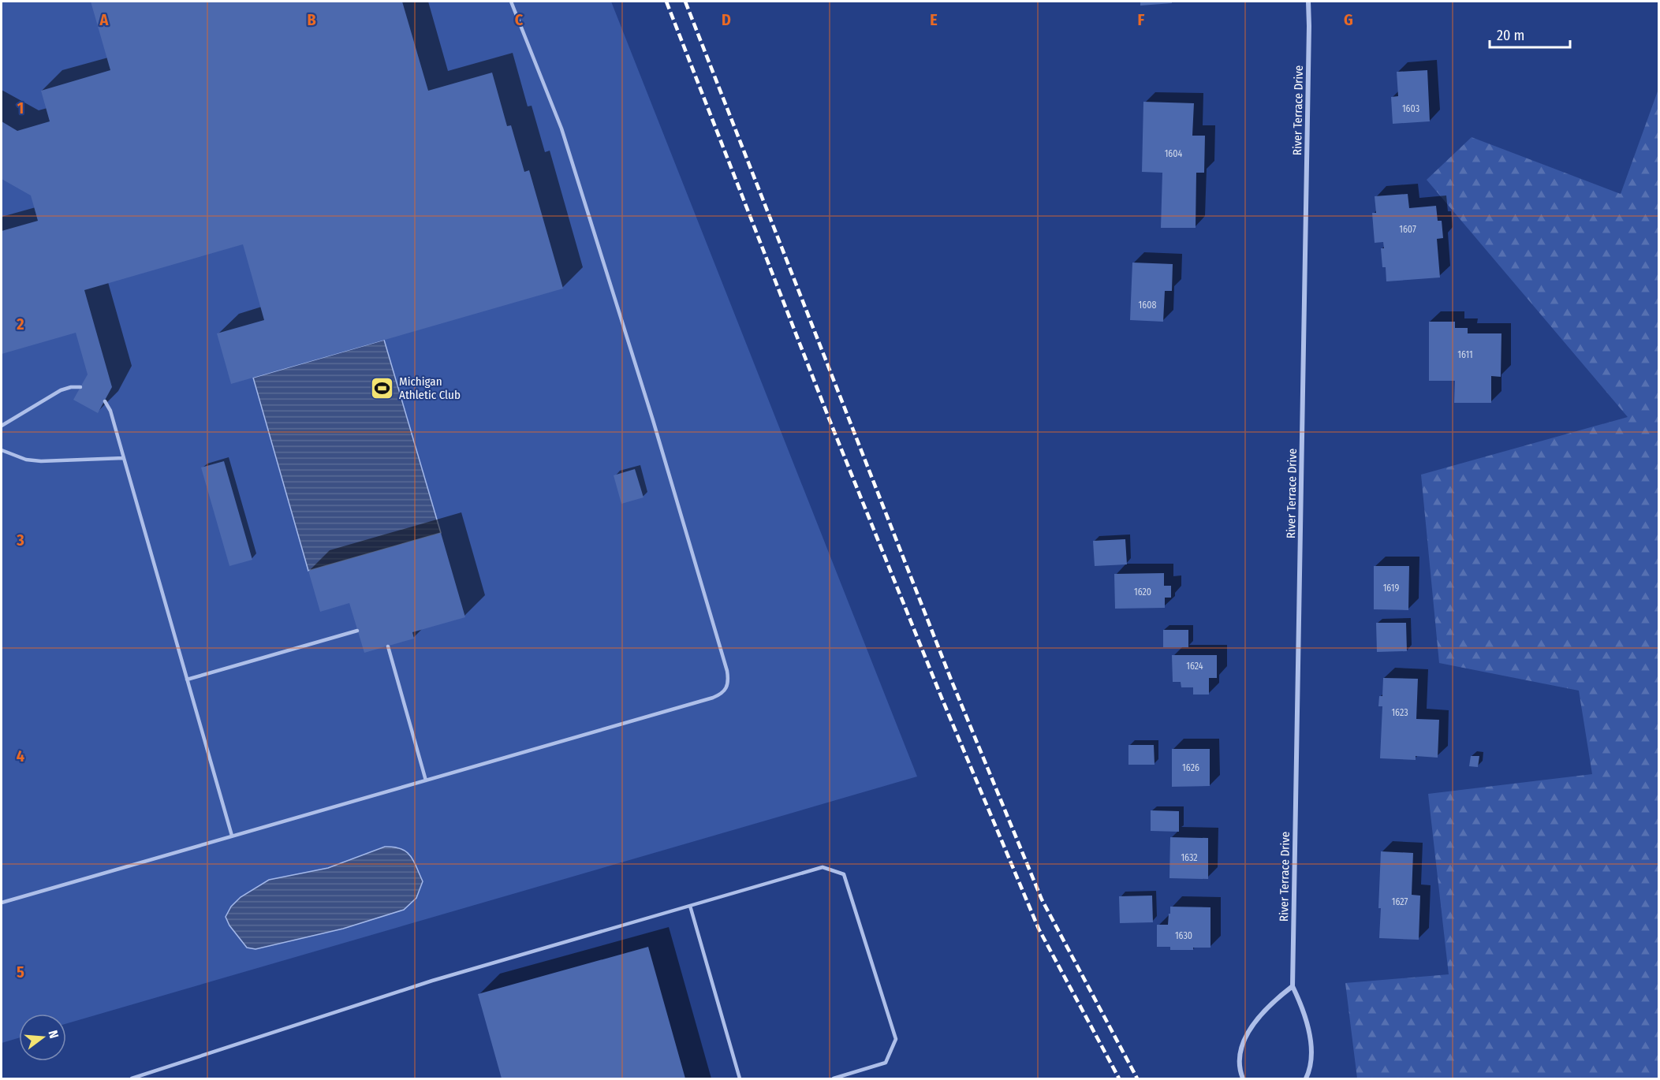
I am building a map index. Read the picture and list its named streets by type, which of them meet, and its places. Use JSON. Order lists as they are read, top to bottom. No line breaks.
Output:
{"streets":{"street":["River Terrace Drive"]},"places":{"sports":["Michigan Athletic Club"]},"house_numbers":["1603","1604","1607","1608","1611","1619","1620","1624","1623","1626","1632","1627","1630"],"scale_bar":"20 m","north":"right","grid":{"columns":["A","B","C","D","E","F","G"],"rows":["1","2","3","4","5"]}}
